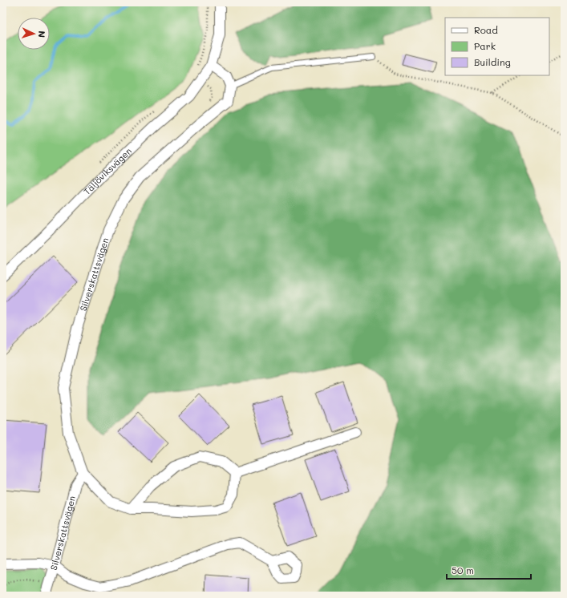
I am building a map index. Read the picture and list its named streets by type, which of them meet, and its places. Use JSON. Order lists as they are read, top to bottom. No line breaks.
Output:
{"streets":{"street":["Täljöviksvägen","Silverskattsvägen"]},"legend":["Road","Park","Building"],"scale_bar":"50 m","north":"right"}
